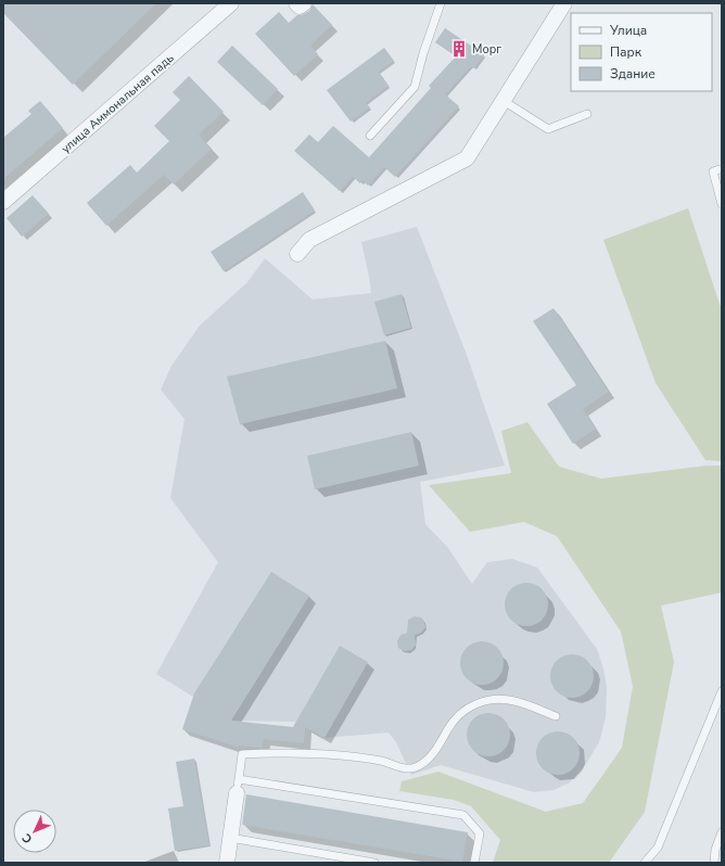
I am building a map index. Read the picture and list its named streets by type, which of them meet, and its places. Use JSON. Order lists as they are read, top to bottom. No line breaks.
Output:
{"streets":{"street":["улица Аммональная падь"]},"places":{"building":["Морг"]},"legend":["Улица","Парк","Здание"],"north":"bottom left"}
